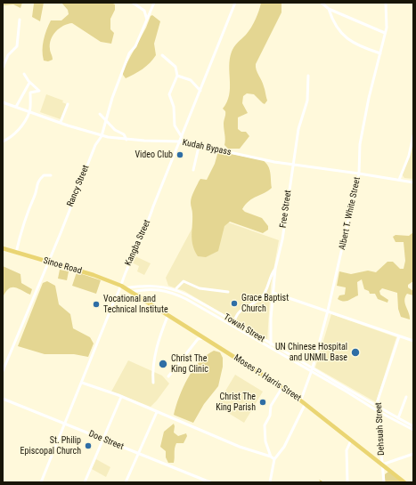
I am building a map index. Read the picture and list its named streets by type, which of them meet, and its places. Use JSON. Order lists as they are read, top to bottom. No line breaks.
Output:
{"streets":{"highway":["Sinoe Road","Moses P. Harris Street"],"street":["Kudah Bypass","Rancy Street","Free Street","Albert T. White Street","Kangba Street","Towah Street","Dehsuah Street","Doe Street"]},"crossings":[["Kudah Bypass","Rancy Street"],["Kudah Bypass","Free Street"],["Kudah Bypass","Albert T. White Street"],["Kudah Bypass","Kangba Street"],["Rancy Street","Sinoe Road"],["Free Street","Towah Street"],["Albert T. White Street","Towah Street"],["Albert T. White Street","Moses P. Harris Street"],["Kangba Street","Sinoe Road"],["Kangba Street","Towah Street"],["Kangba Street","Moses P. Harris Street"],["Kangba Street","Doe Street"],["Sinoe Road","Towah Street"],["Sinoe Road","Moses P. Harris Street"],["Towah Street","Moses P. Harris Street"],["Towah Street","Dehsuah Street"],["Moses P. Harris Street","Dehsuah Street"]],"places":["Video Club","Grace Baptist Church","Vocational and Technical Institute","UN Chinese Hospital and UNMIL Base","Christ The King Clinic","Christ The King Parish","St. Philip Episcopal Church"]}
